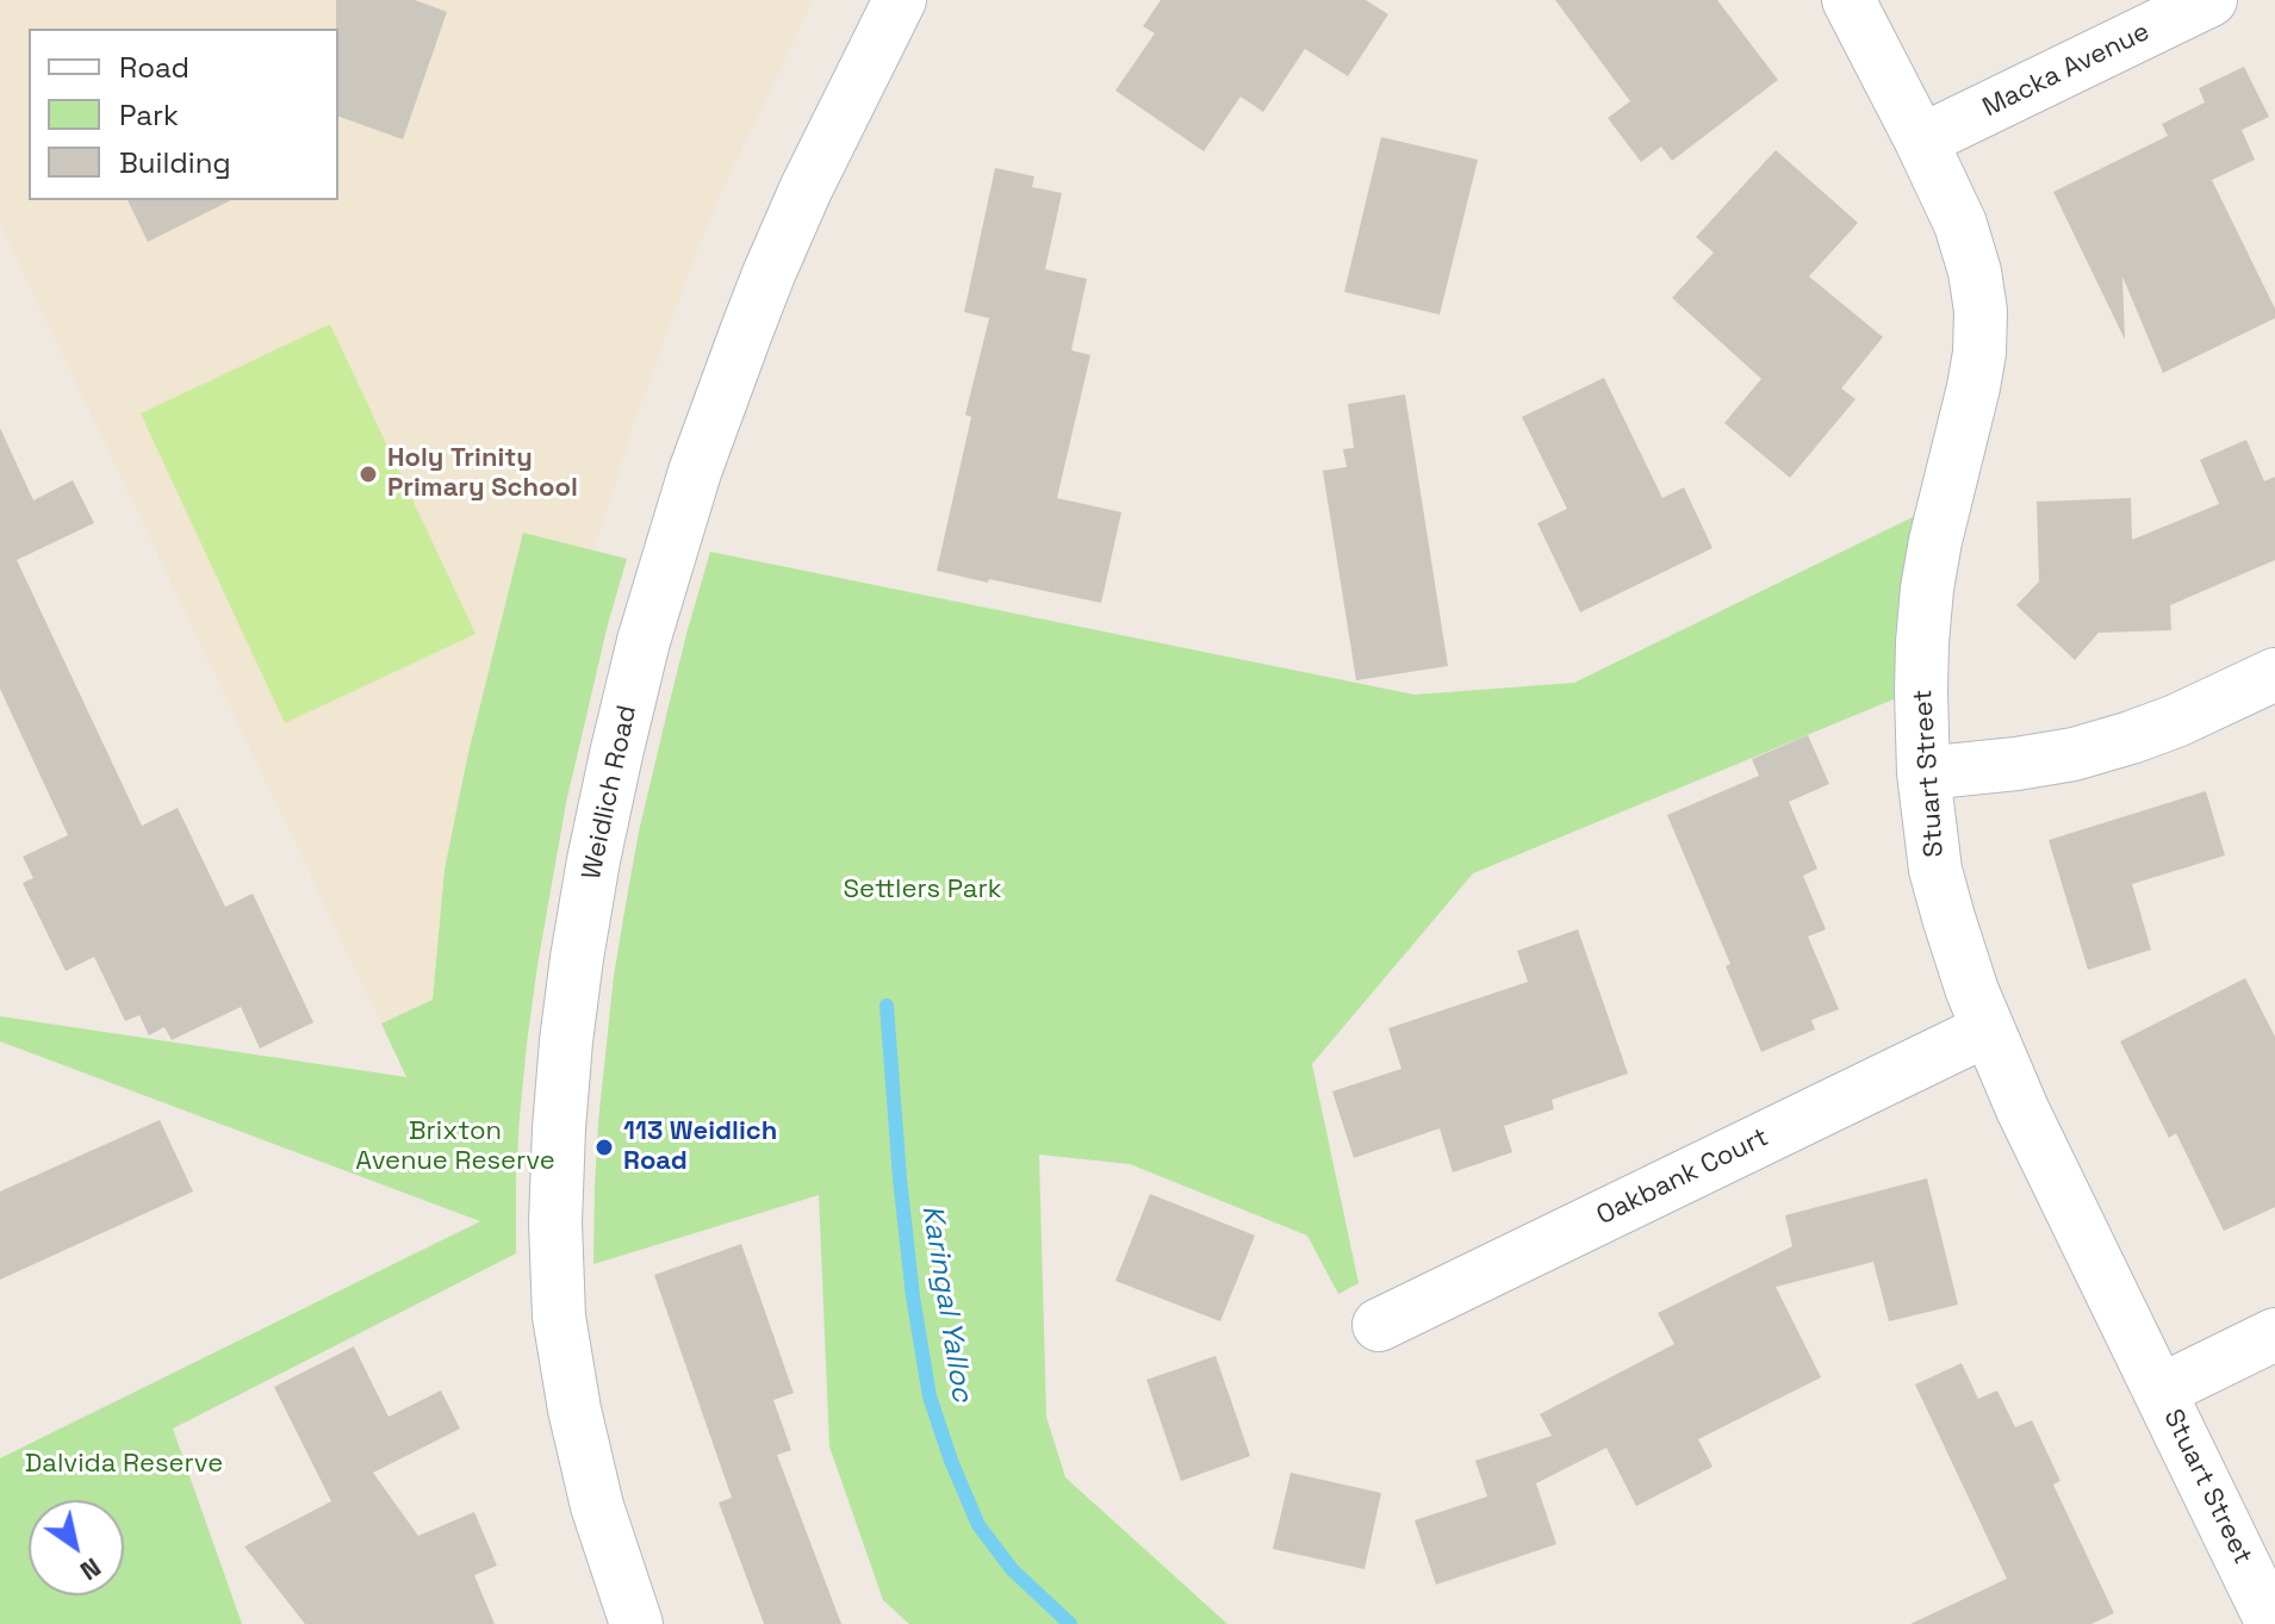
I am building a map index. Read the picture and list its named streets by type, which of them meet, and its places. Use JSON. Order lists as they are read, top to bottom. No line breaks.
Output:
{"streets":{"street":["Macka Avenue","Stuart Street","Weidlich Road","Oakbank Court"]},"crossings":[["Macka Avenue","Stuart Street"],["Stuart Street","Oakbank Court"]],"water":["Karingal Yalloc"],"parks":["Settlers Park","Brixton Avenue Reserve","Dalvida Reserve"],"places":["Holy Trinity Primary School","113 Weidlich Road"],"legend":["Road","Park","Building"],"north":"bottom right"}
